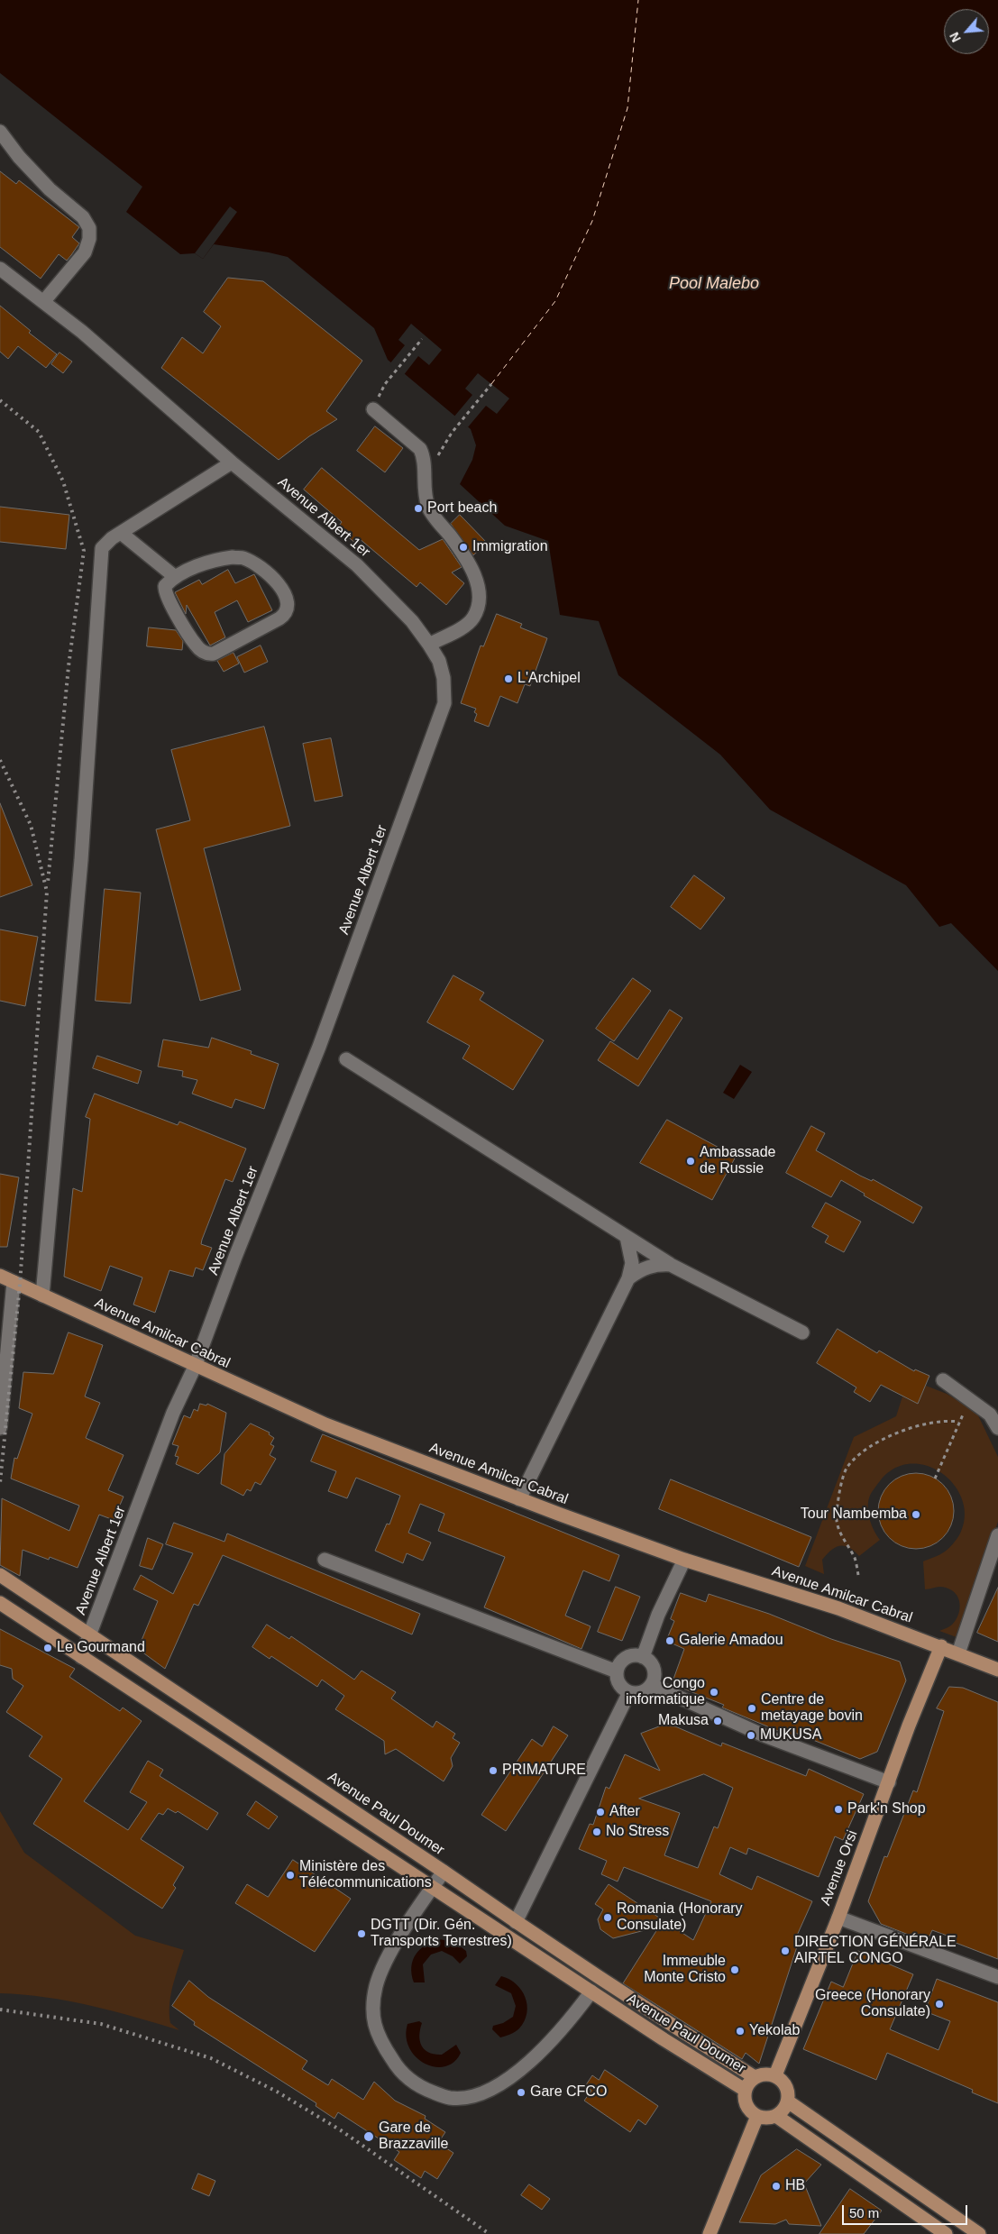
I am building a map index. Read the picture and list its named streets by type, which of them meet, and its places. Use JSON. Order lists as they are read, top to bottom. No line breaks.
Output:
{"streets":{"main road":["Avenue Amilcar Cabral","Avenue Paul Doumer","Avenue Orsi"],"street":["Avenue Albert 1er"]},"crossings":[["Avenue Albert 1er","Avenue Amilcar Cabral"],["Avenue Albert 1er","Avenue Paul Doumer"],["Avenue Amilcar Cabral","Avenue Orsi"],["Avenue Paul Doumer","Avenue Orsi"]],"water":["Pool Malebo"],"places":["Port beach","Immigration","L'Archipel","Ambassade de Russie","Tour Nambemba","Galerie Amadou","Le Gourmand","Congo informatique","Centre de metayage bovin","Makusa","MUKUSA","PRIMATURE","Park'n Shop","After","No Stress","Ministère des Télécommunications","Romania (Honorary Consulate)","DGTT (Dir. Gén. Transports Terrestres)","DIRECTION GÉNÉRALE AIRTEL CONGO","Immeuble Monte Cristo","Greece (Honorary Consulate)","Yekolab","Gare CFCO","Gare de Brazzaville","HB"],"scale_bar":"50 m","north":"bottom left"}
